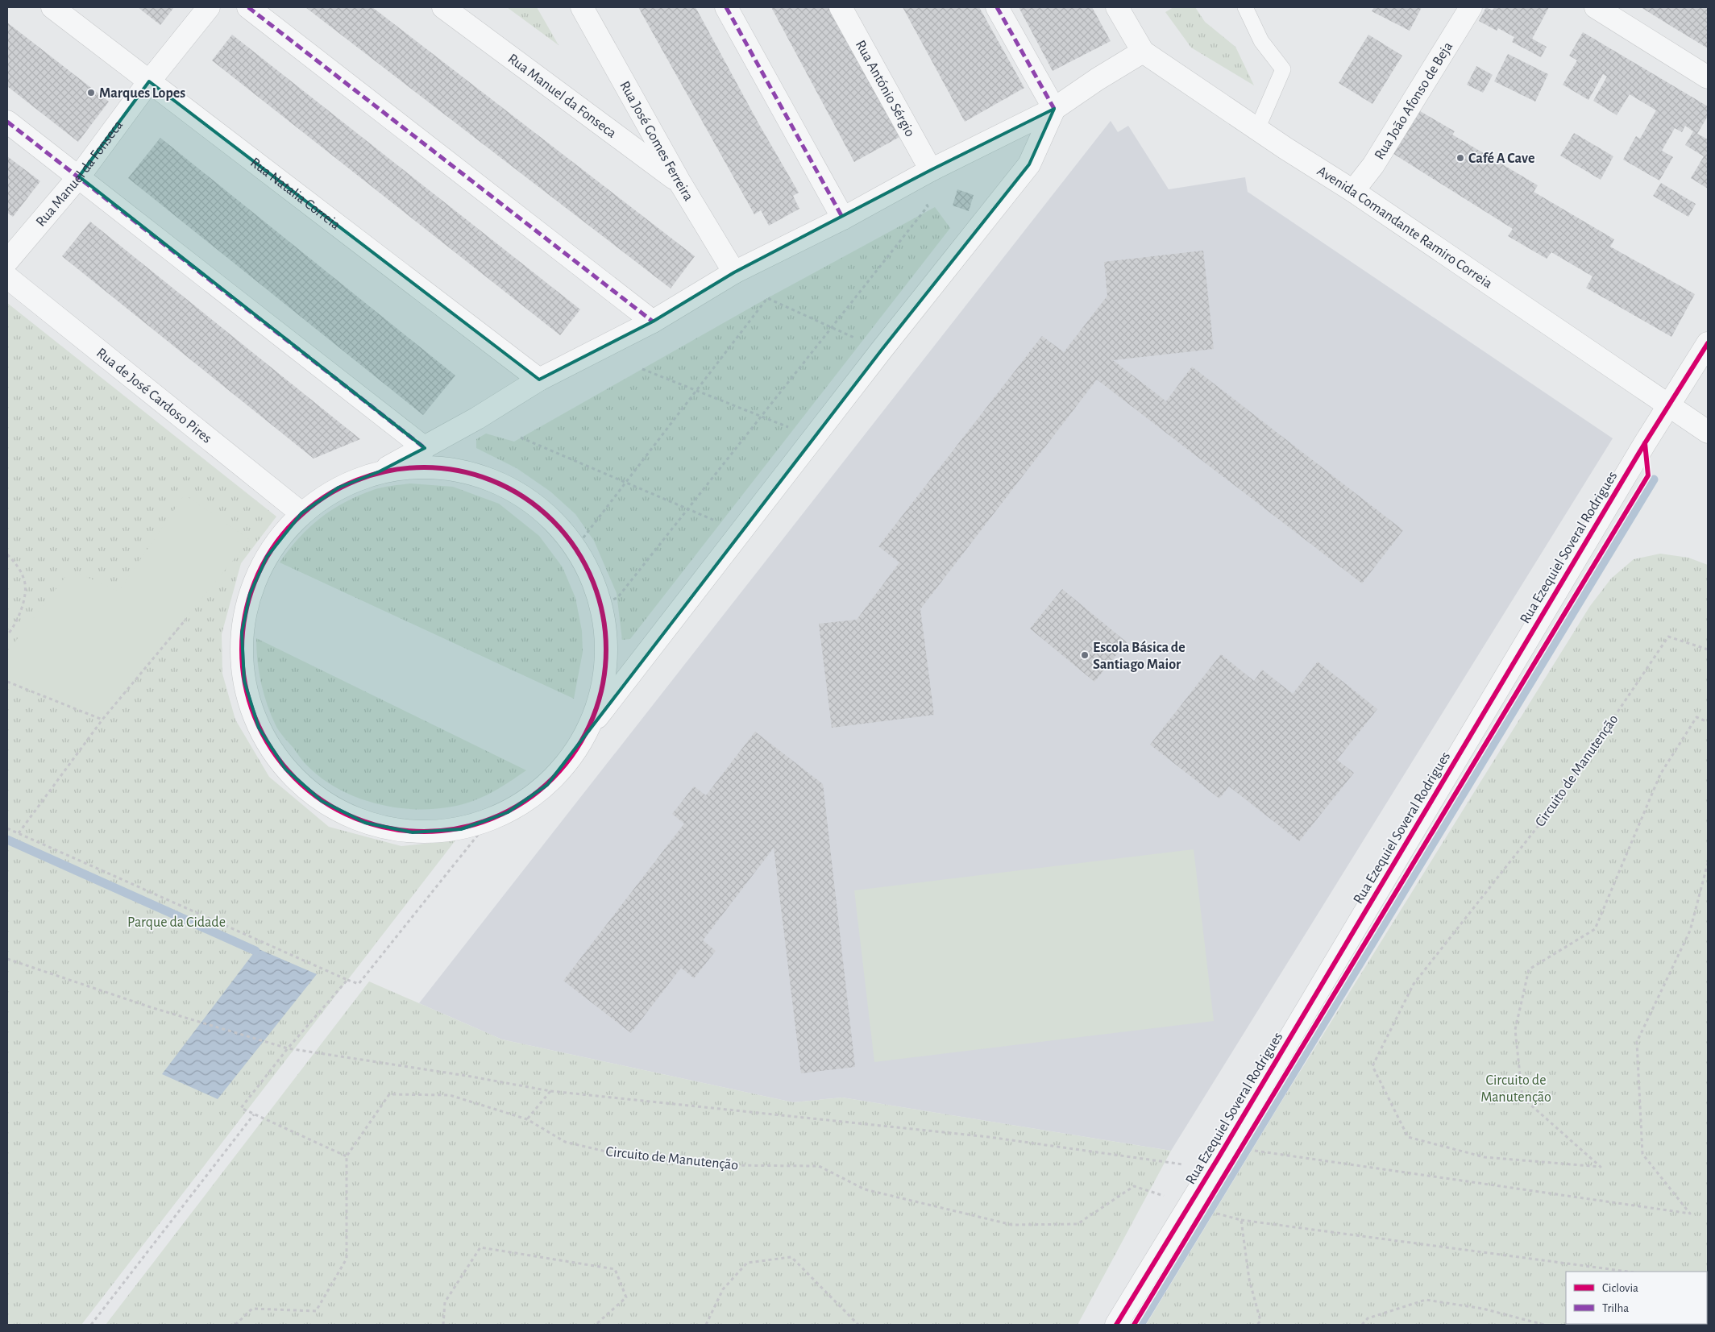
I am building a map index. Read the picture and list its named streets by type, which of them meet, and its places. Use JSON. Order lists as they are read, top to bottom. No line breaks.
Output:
{"streets":{"street":["Rua António Sérgio","Rua Manuel da Fonseca","Rua João Afonso de Beja","Rua José Gomes Ferreira","Rua Natalia Correia","Avenida Comandante Ramiro Correia","Rua de José Cardoso Pires","Rua Ezequiel Soveral Rodrigues"],"path":["Circuito de Manutenção"]},"crossings":[["Rua Manuel da Fonseca","Rua José Gomes Ferreira"],["Rua Manuel da Fonseca","Rua Natalia Correia"],["Rua João Afonso de Beja","Avenida Comandante Ramiro Correia"],["Avenida Comandante Ramiro Correia","Rua Ezequiel Soveral Rodrigues"],["Rua Ezequiel Soveral Rodrigues","Circuito de Manutenção"]],"parks":["Parque da Cidade","Circuito de Manutenção"],"places":["Marques Lopes","Café A Cave","Escola Básica de Santiago Maior"],"legend":["Ciclovia","Trilha"]}
